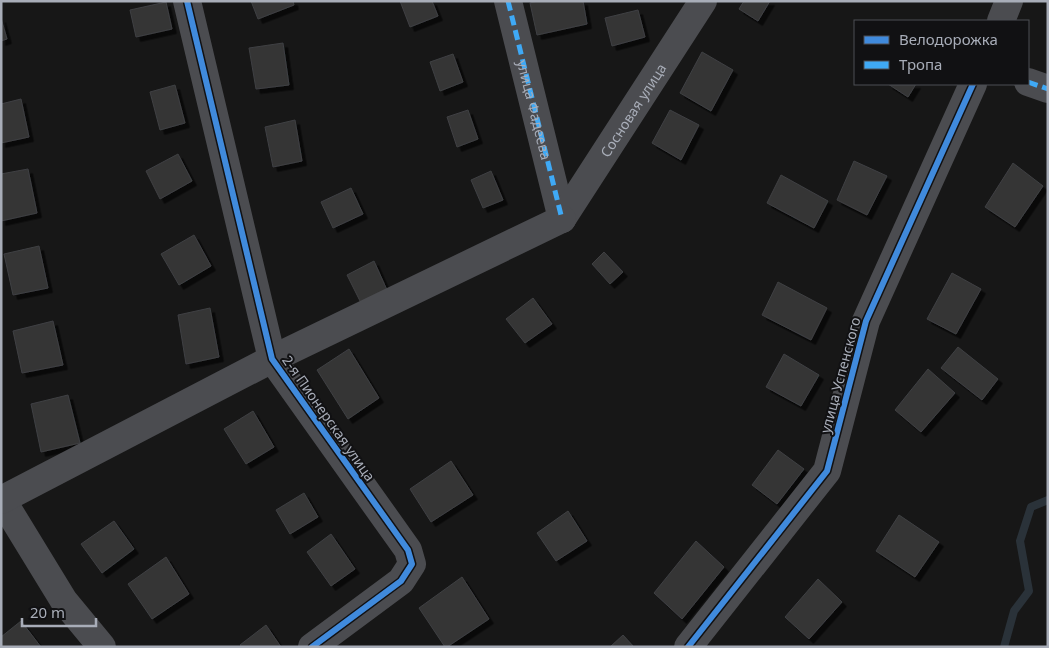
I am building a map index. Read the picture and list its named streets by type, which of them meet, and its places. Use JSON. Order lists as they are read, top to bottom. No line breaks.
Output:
{"streets":{"street":["улица Фадеева","Сосновая улица","улица Успенского","2-я Пионерская улица"]},"crossings":[["улица Фадеева","Сосновая улица"]],"legend":["Велодорожка","Тропа"],"scale_bar":"20 m"}
